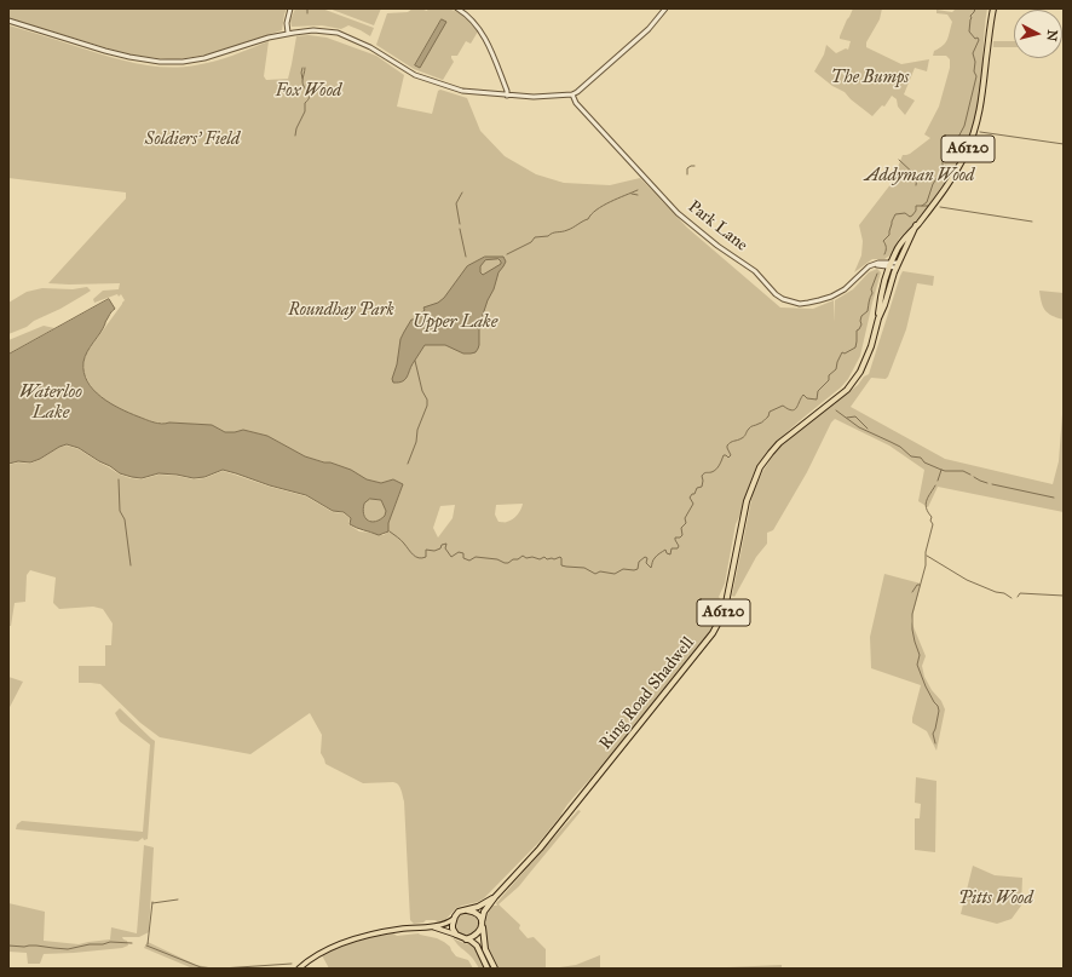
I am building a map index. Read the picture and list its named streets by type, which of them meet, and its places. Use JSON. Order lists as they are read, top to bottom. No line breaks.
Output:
{"streets":{"highway":["A6120","Ring Road Shadwell"],"street":["Park Lane"]},"crossings":[["A6120","Park Lane"],["A6120","Ring Road Shadwell"],["Park Lane","Ring Road Shadwell"]],"water":["Upper Lake","Waterloo Lake"],"parks":["The Bumps","Fox Wood","Soldiers' Field","Addyman Wood","Roundhay Park","Pitts Wood"],"north":"right"}
